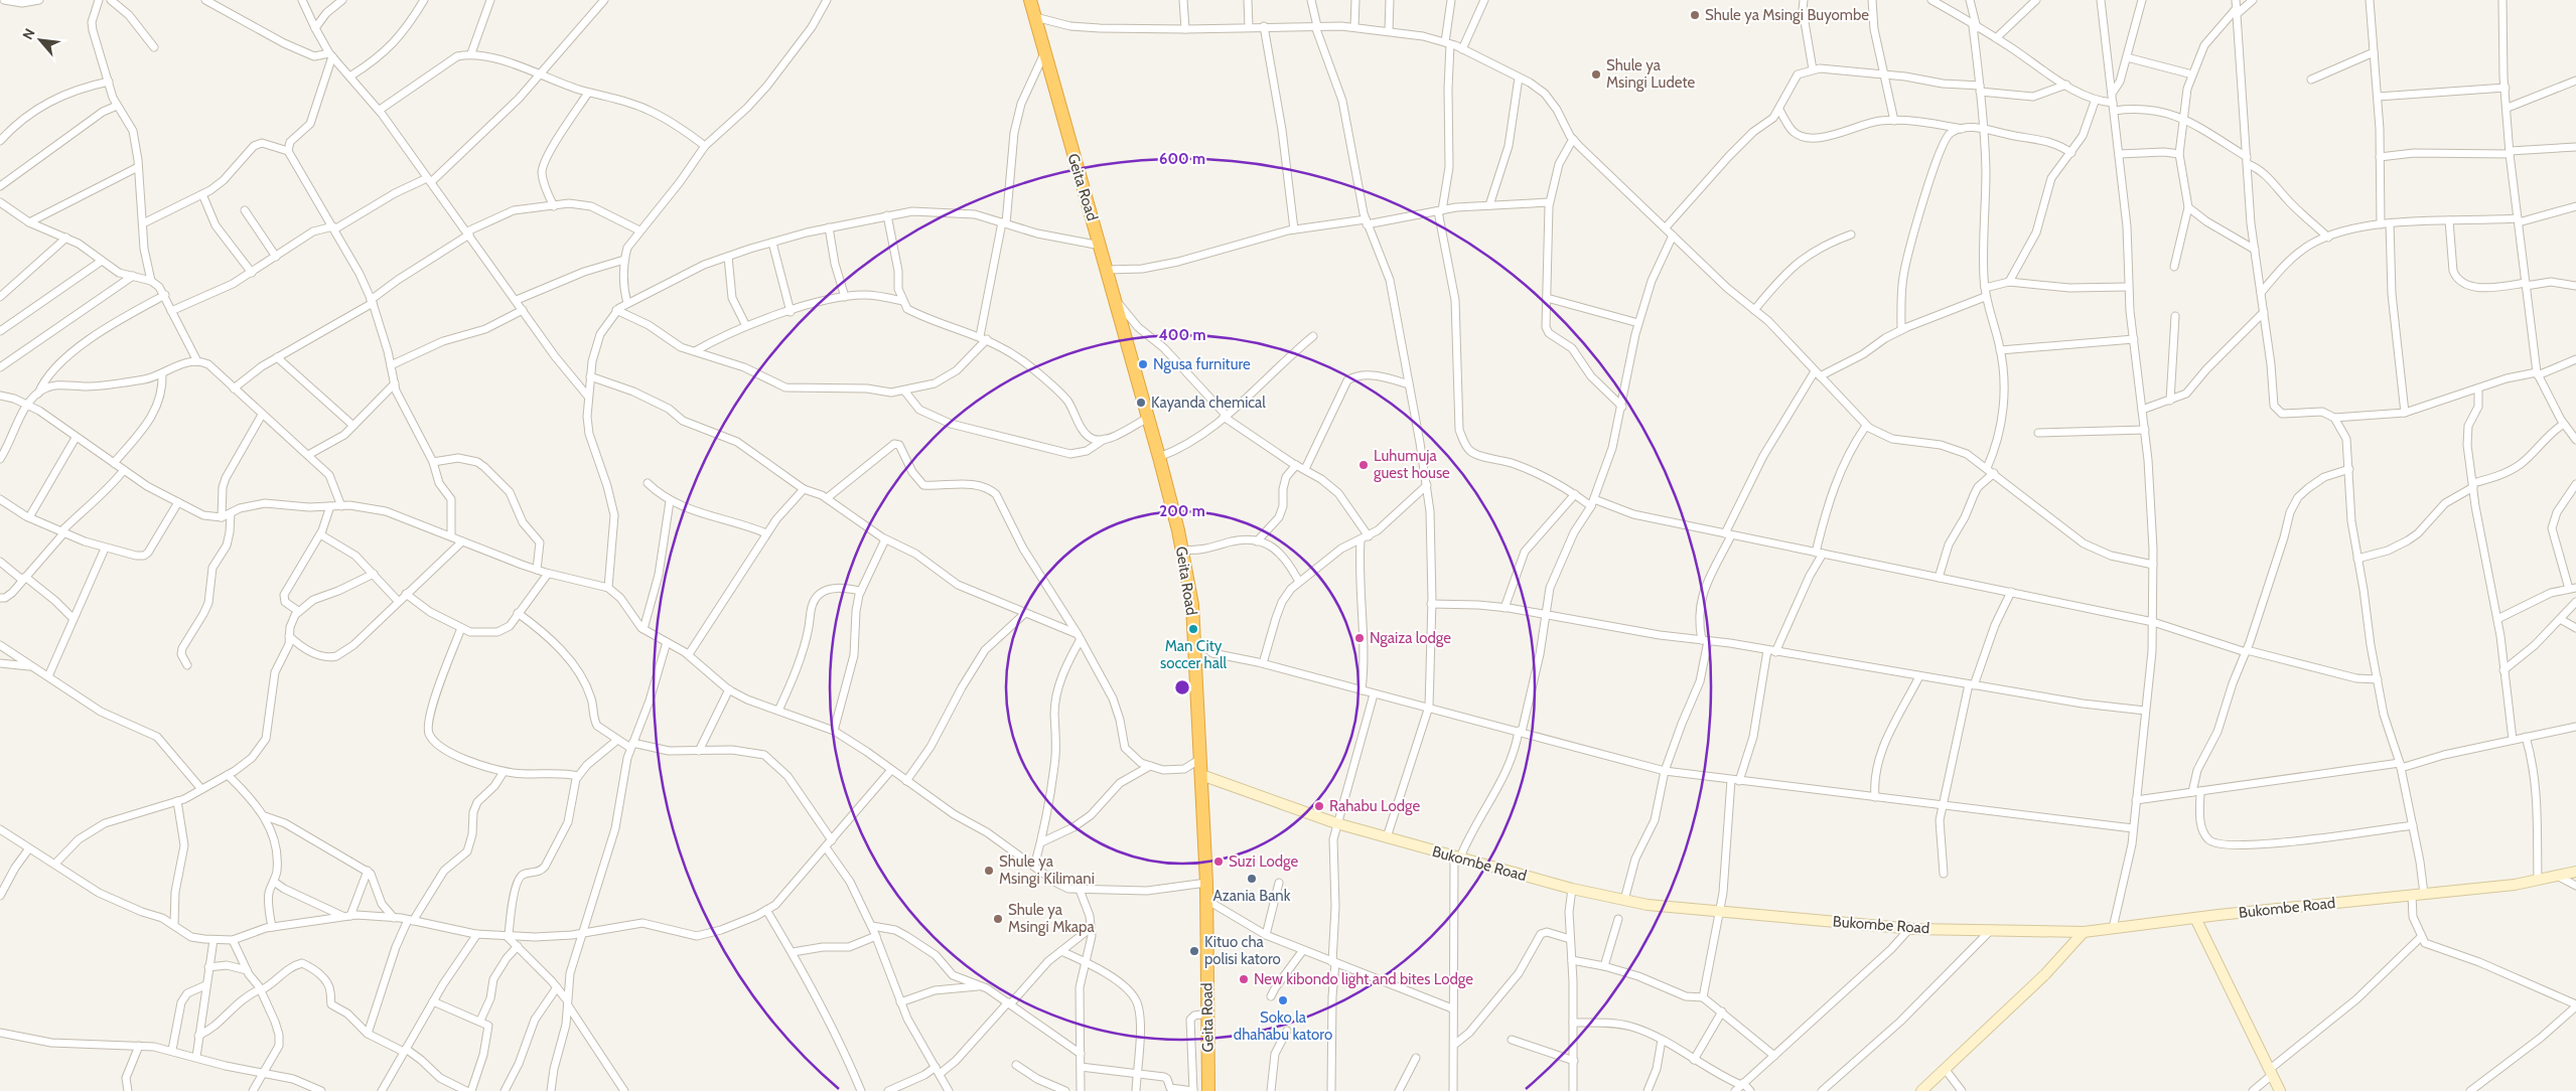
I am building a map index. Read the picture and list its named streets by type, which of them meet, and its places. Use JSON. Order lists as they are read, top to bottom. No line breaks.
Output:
{"streets":{"highway":["Geita Road"],"main road":["Bukombe Road"]},"crossings":[["Geita Road","Bukombe Road"]],"places":["Shule ya Msingi Buyombe","Shule ya Msingi Ludete","Ngusa furniture","Kayanda chemical","Luhumuja guest house","Man City soccer hall","Ngaiza lodge","Rahabu Lodge","Suzi Lodge","Shule ya Msingi Kilimani","Azania Bank","Shule ya Msingi Mkapa","Kituo cha polisi katoro","New kibondo light and bites Lodge","Soko la dhahabu katoro"],"north":"top left","rings":["600 m","400 m","200 m"]}
